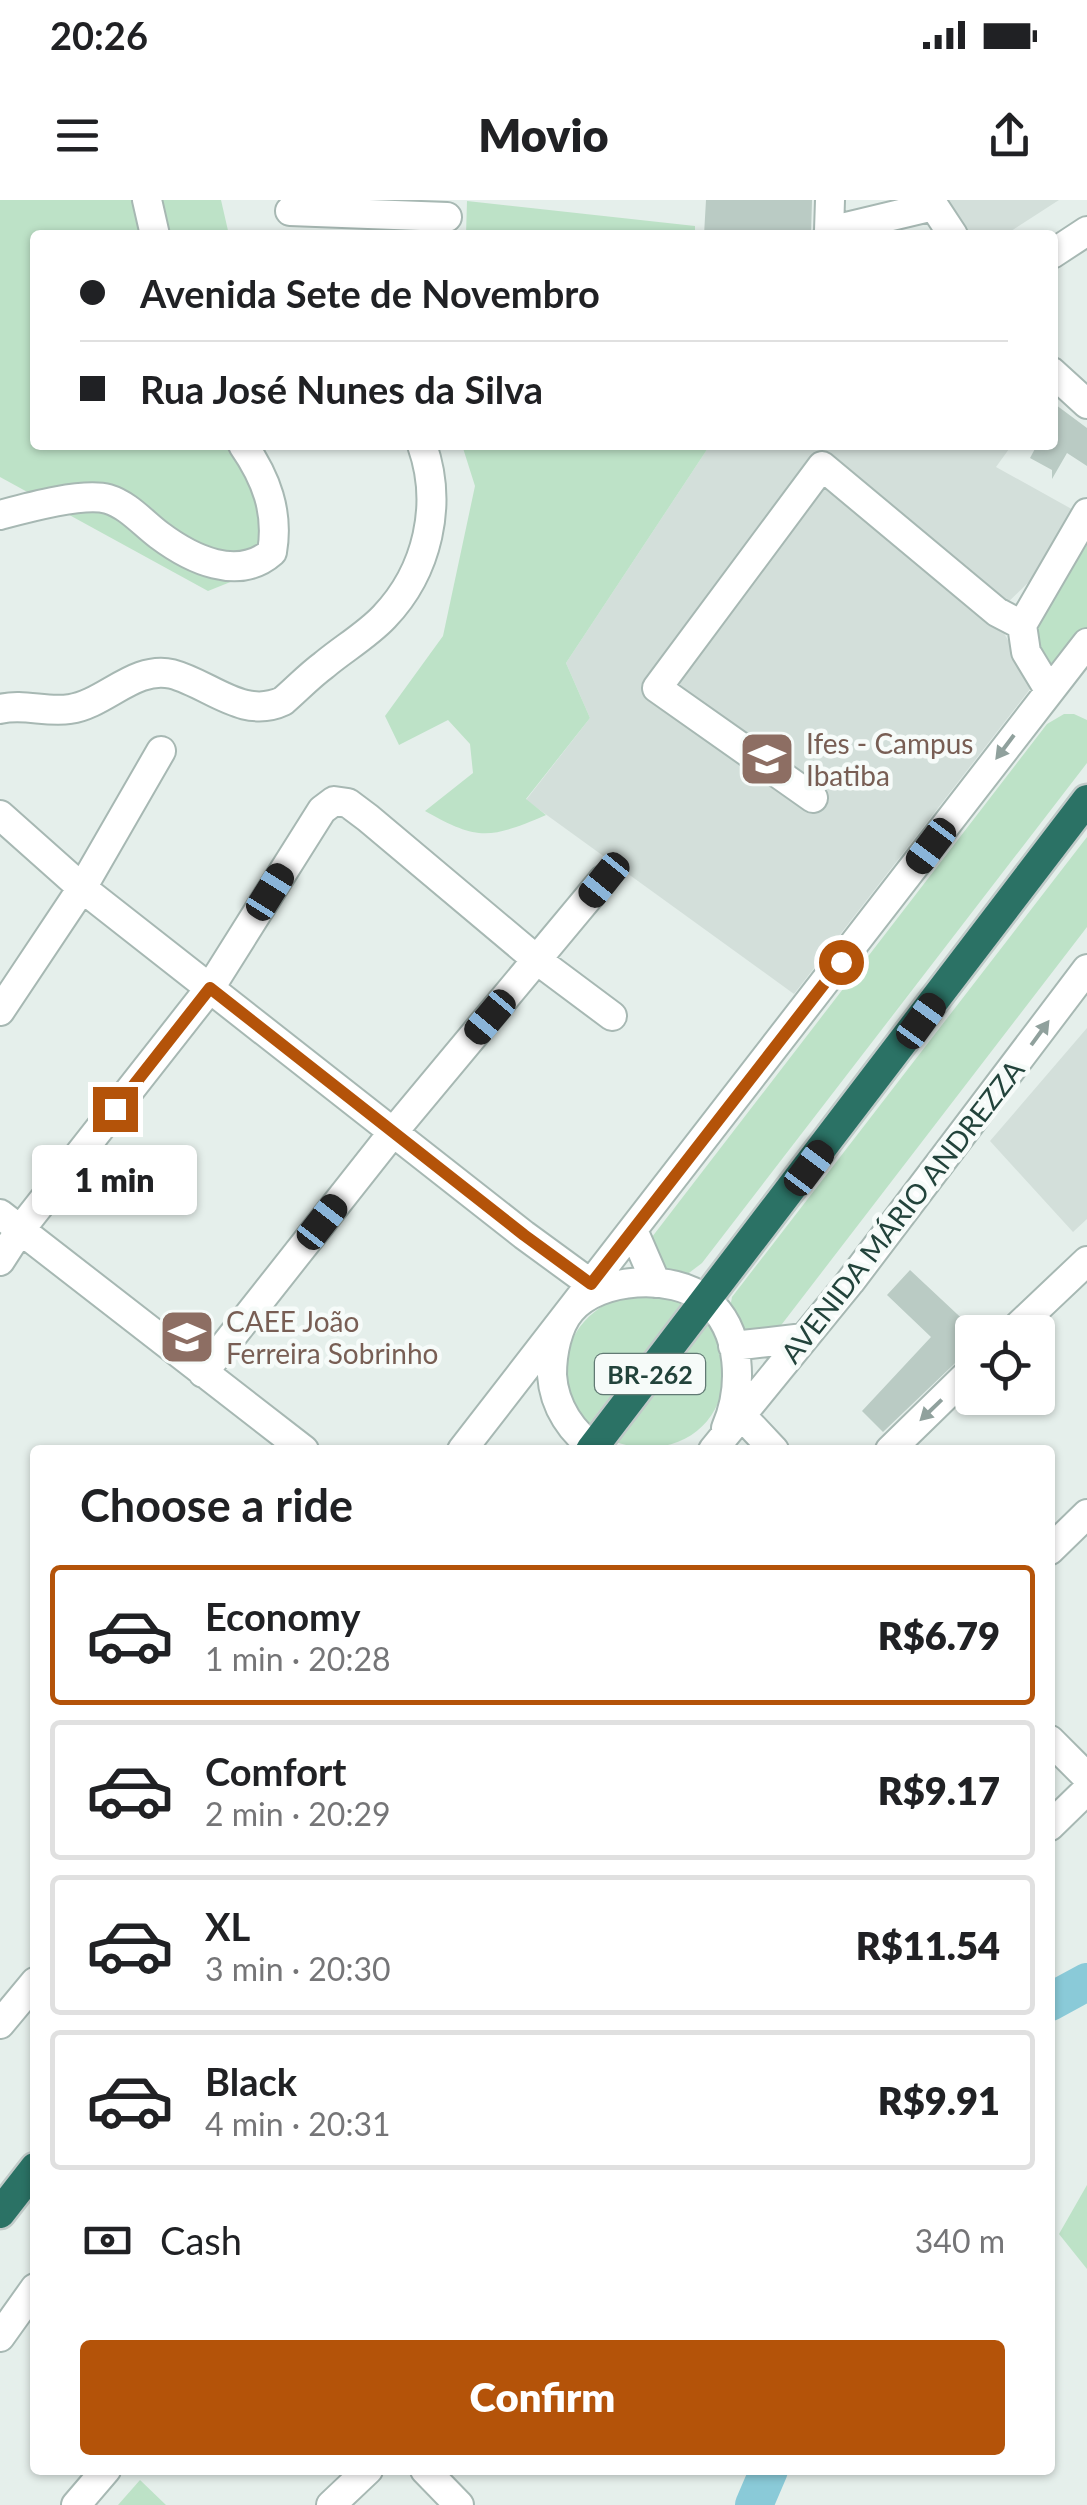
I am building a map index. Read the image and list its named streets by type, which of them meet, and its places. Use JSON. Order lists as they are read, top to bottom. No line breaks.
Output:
{"streets":{"highway":["BR-262"],"street":["AVENIDA MÁRIO ANDREZZA"]},"places":{"school or university":["Ifes - Campus Ibatiba","CAEE João Ferreira Sobrinho"]},"page":{"status":"20:26","header":"Movio","banner":["Avenida Sete de Novembro","Rua José Nunes da Silva"],"bubble":"1 min","heading":"Choose a ride","list":[{"name":"Economy","note":"1 min · 20:28","value":"R$6.79"},{"name":"Comfort","note":"2 min · 20:29","value":"R$9.17"},{"name":"XL","note":"3 min · 20:30","value":"R$11.54"},{"name":"Black","note":"4 min · 20:31","value":"R$9.91"}],"pay":["Cash","340 m"],"buttons":"Confirm"}}
